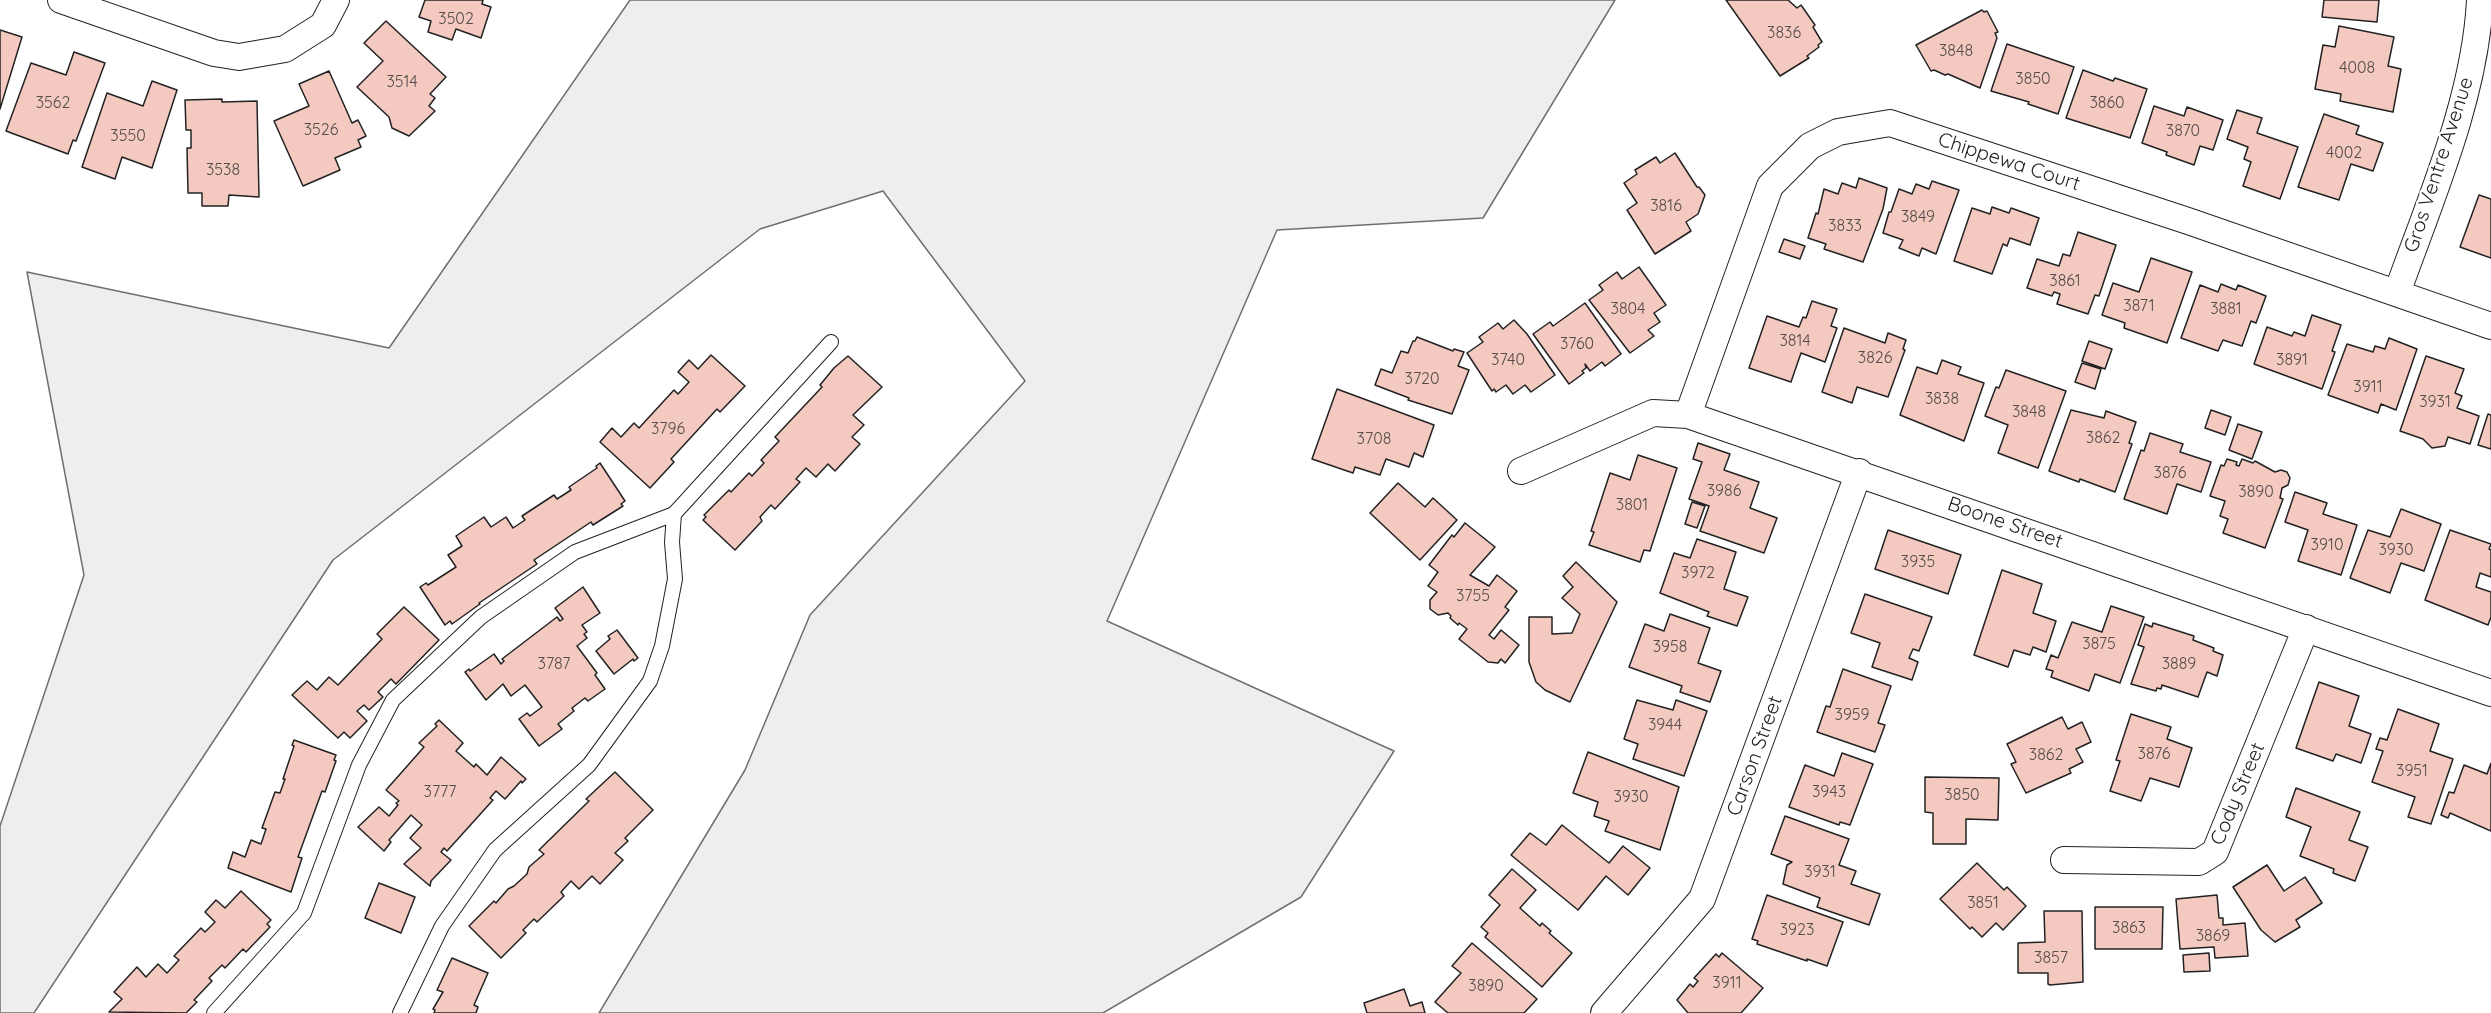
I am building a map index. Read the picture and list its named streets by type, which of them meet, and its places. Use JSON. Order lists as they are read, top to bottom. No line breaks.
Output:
{"streets":{"street":["Chippewa Court","Gros Ventre Avenue","Boone Street","Carson Street","Cody Street"]},"crossings":[["Chippewa Court","Gros Ventre Avenue"],["Chippewa Court","Boone Street"],["Boone Street","Carson Street"],["Boone Street","Cody Street"]],"house_numbers":["3502","3836","3848","4008","3850","3514","3562","3860","3526","3870","3550","4002","3538","3816","3849","3833","3861","3871","3804","3881","3814","3760","3826","3740","3891","3720","3911","3838","3931","3848","3796","3862","3708","3876","3986","3890","3801","3910","3930","3935","3972","3755","3875","3958","3787","3889","3959","3944","3876","3862","3951","3777","3943","3850","3930","3931","3851","3863","3923","3869","3857","3911","3890"]}
